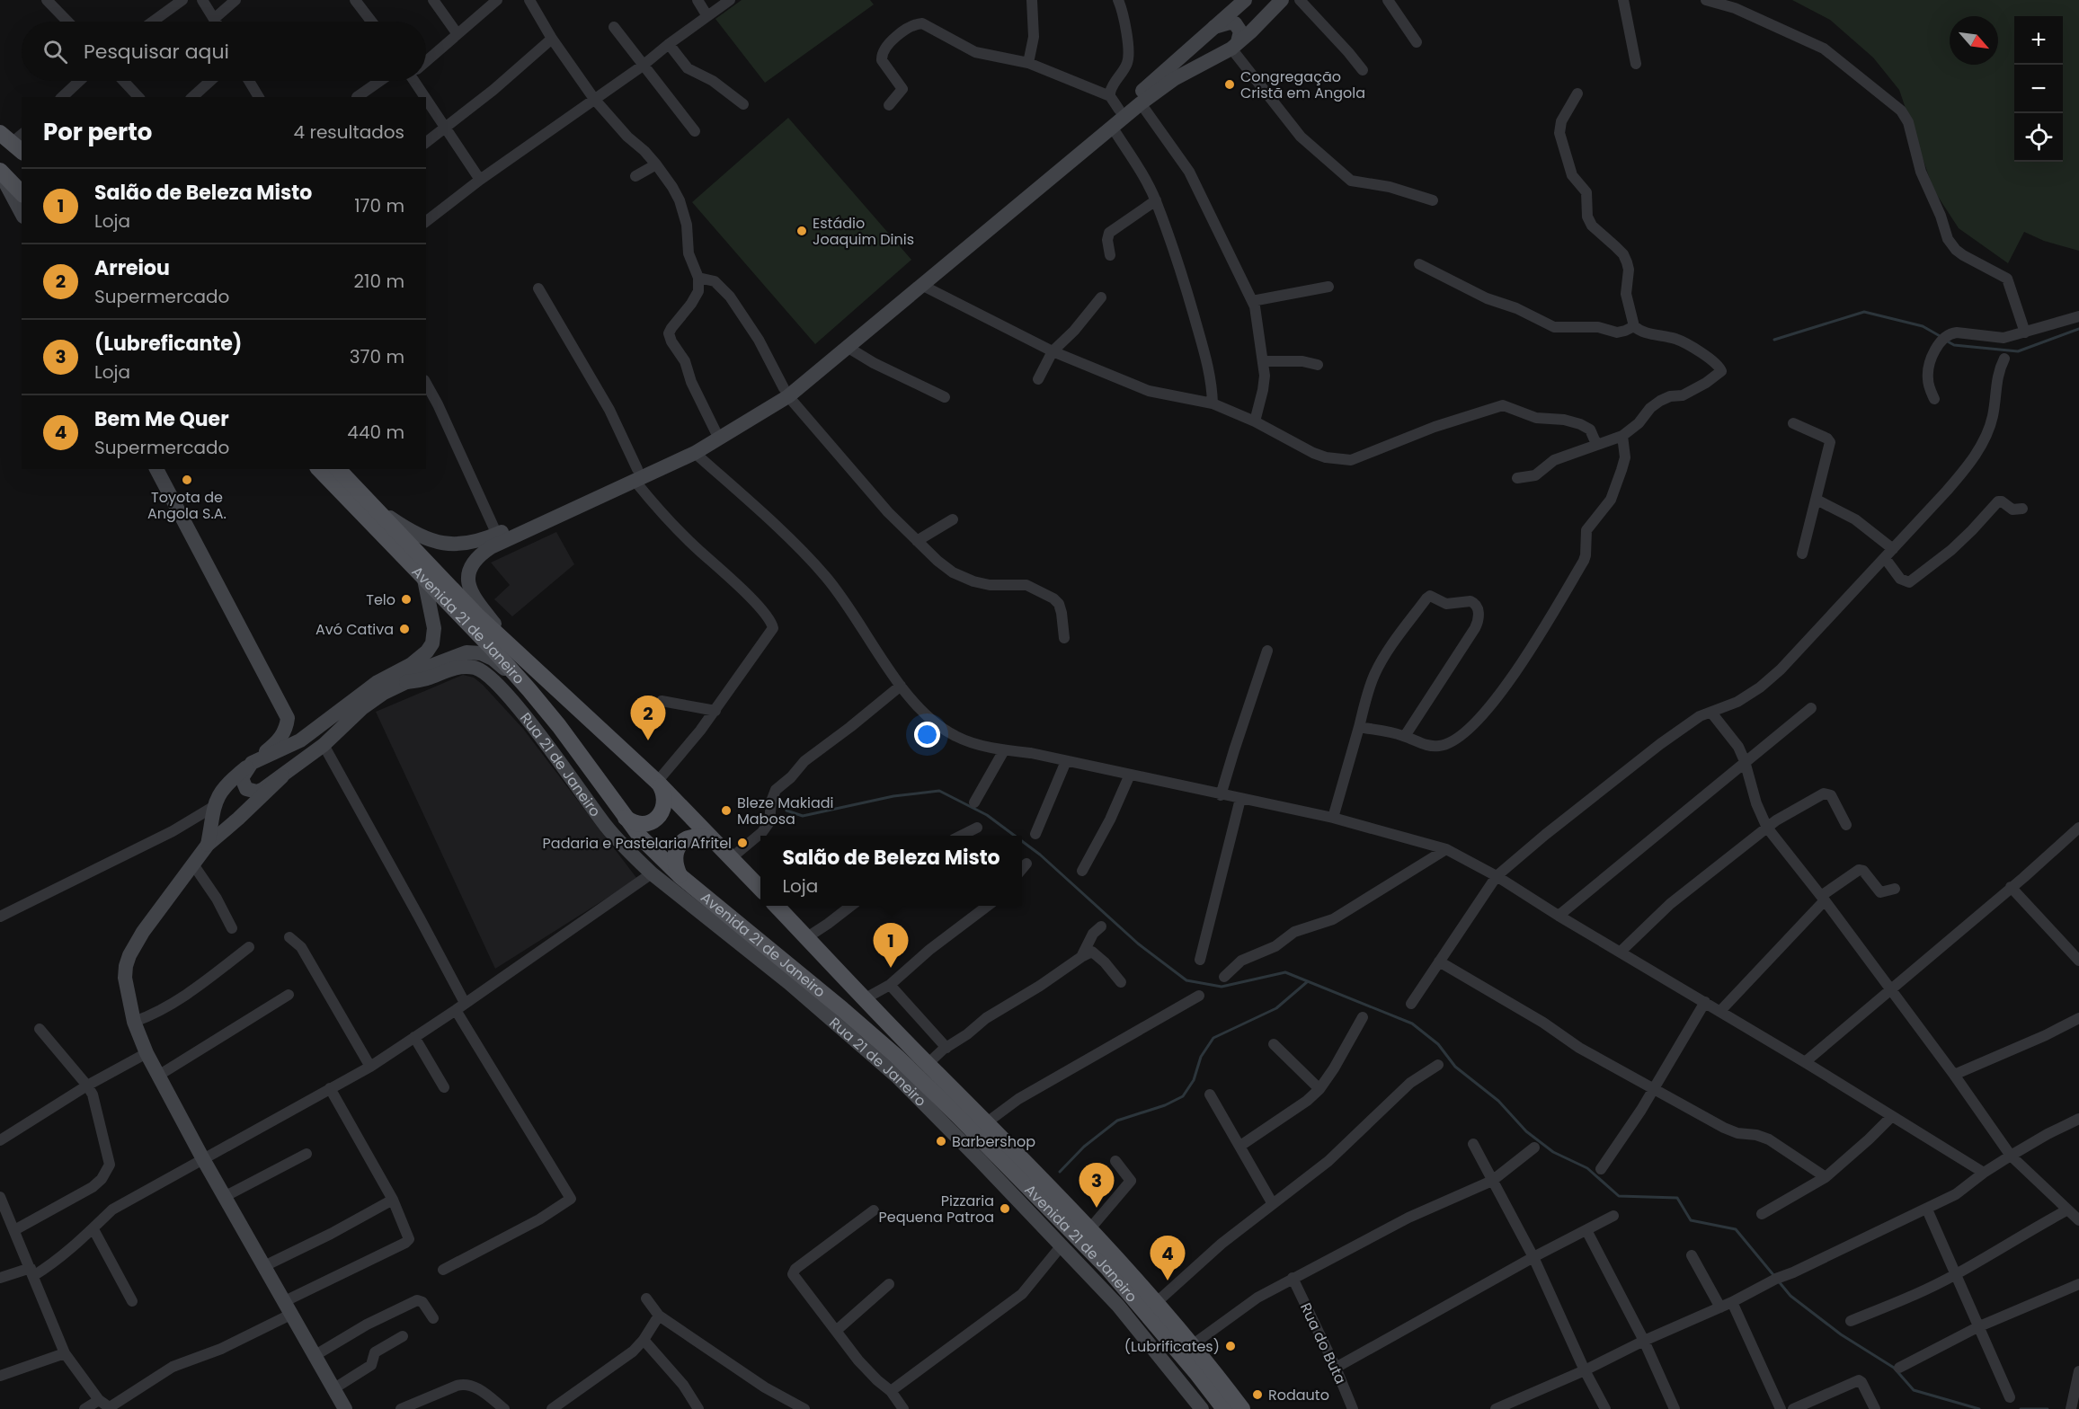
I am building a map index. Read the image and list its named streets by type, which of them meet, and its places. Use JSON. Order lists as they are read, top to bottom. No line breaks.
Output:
{"streets":{"main road":["Avenida 21 de Janeiro"],"street":["Rua 21 de Janeiro","Rua do Buta"]},"places":["Congregação Cristã em Angola","Estádio Joaquim Dinis","Toyota de Angola S.A.","Telo","Avó Cativa","Bleze Makiadi Mabosa","Padaria e Pastelaria Afritel","Barbershop","Pizzaria Pequena Patroa","(Lubrificates)","Rodauto"],"north":"bottom right","page":{"map_buttons":["+","−"],"search":"Pesquisar aqui","heading":["Por perto","4 resultados"],"list":[{"mark":"1","name":"Salão de Beleza Misto","note":"Loja","value":"170 m"},{"mark":"2","name":"Arreiou","note":"Supermercado","value":"210 m"},{"mark":"3","name":"(Lubreficante)","note":"Loja","value":"370 m"},{"mark":"4","name":"Bem Me Quer","note":"Supermercado","value":"440 m"}],"pins":["2","1","3","4"],"popup":["Salão de Beleza Misto","Loja"]}}
